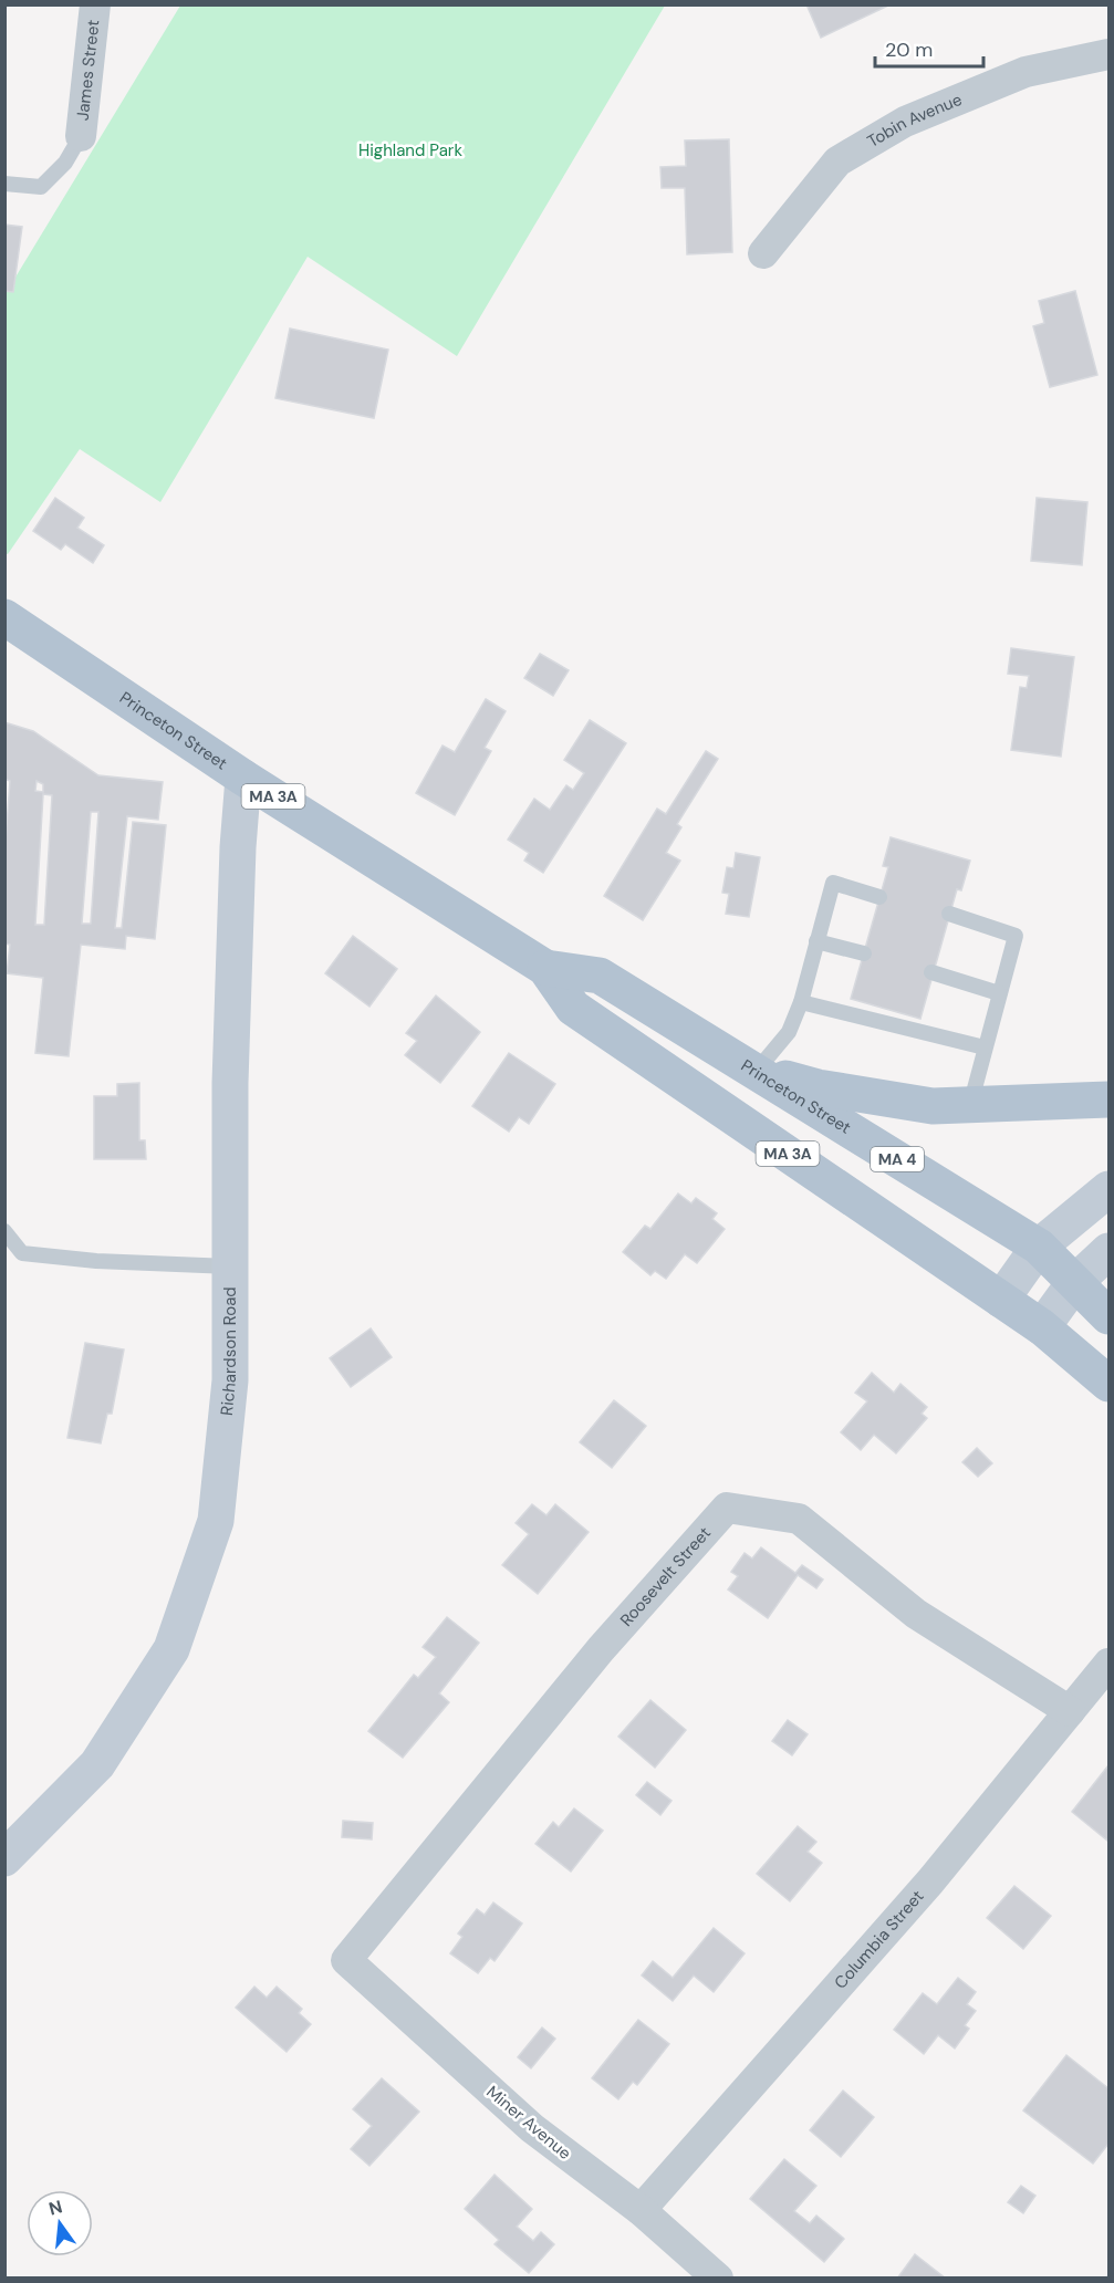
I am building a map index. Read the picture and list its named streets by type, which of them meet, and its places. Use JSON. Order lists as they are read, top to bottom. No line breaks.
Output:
{"streets":{"main road":["Princeton Street","MA 3A","MA 4"],"street":["James Street","Tobin Avenue","Richardson Road","Roosevelt Street","Columbia Street","Miner Avenue"]},"crossings":[["Princeton Street","MA 3A"],["Princeton Street","MA 4"],["Princeton Street","Richardson Road"],["Roosevelt Street","Columbia Street"],["Roosevelt Street","Miner Avenue"],["Columbia Street","Miner Avenue"]],"parks":["Highland Park"],"scale_bar":"20 m","north":"top"}
